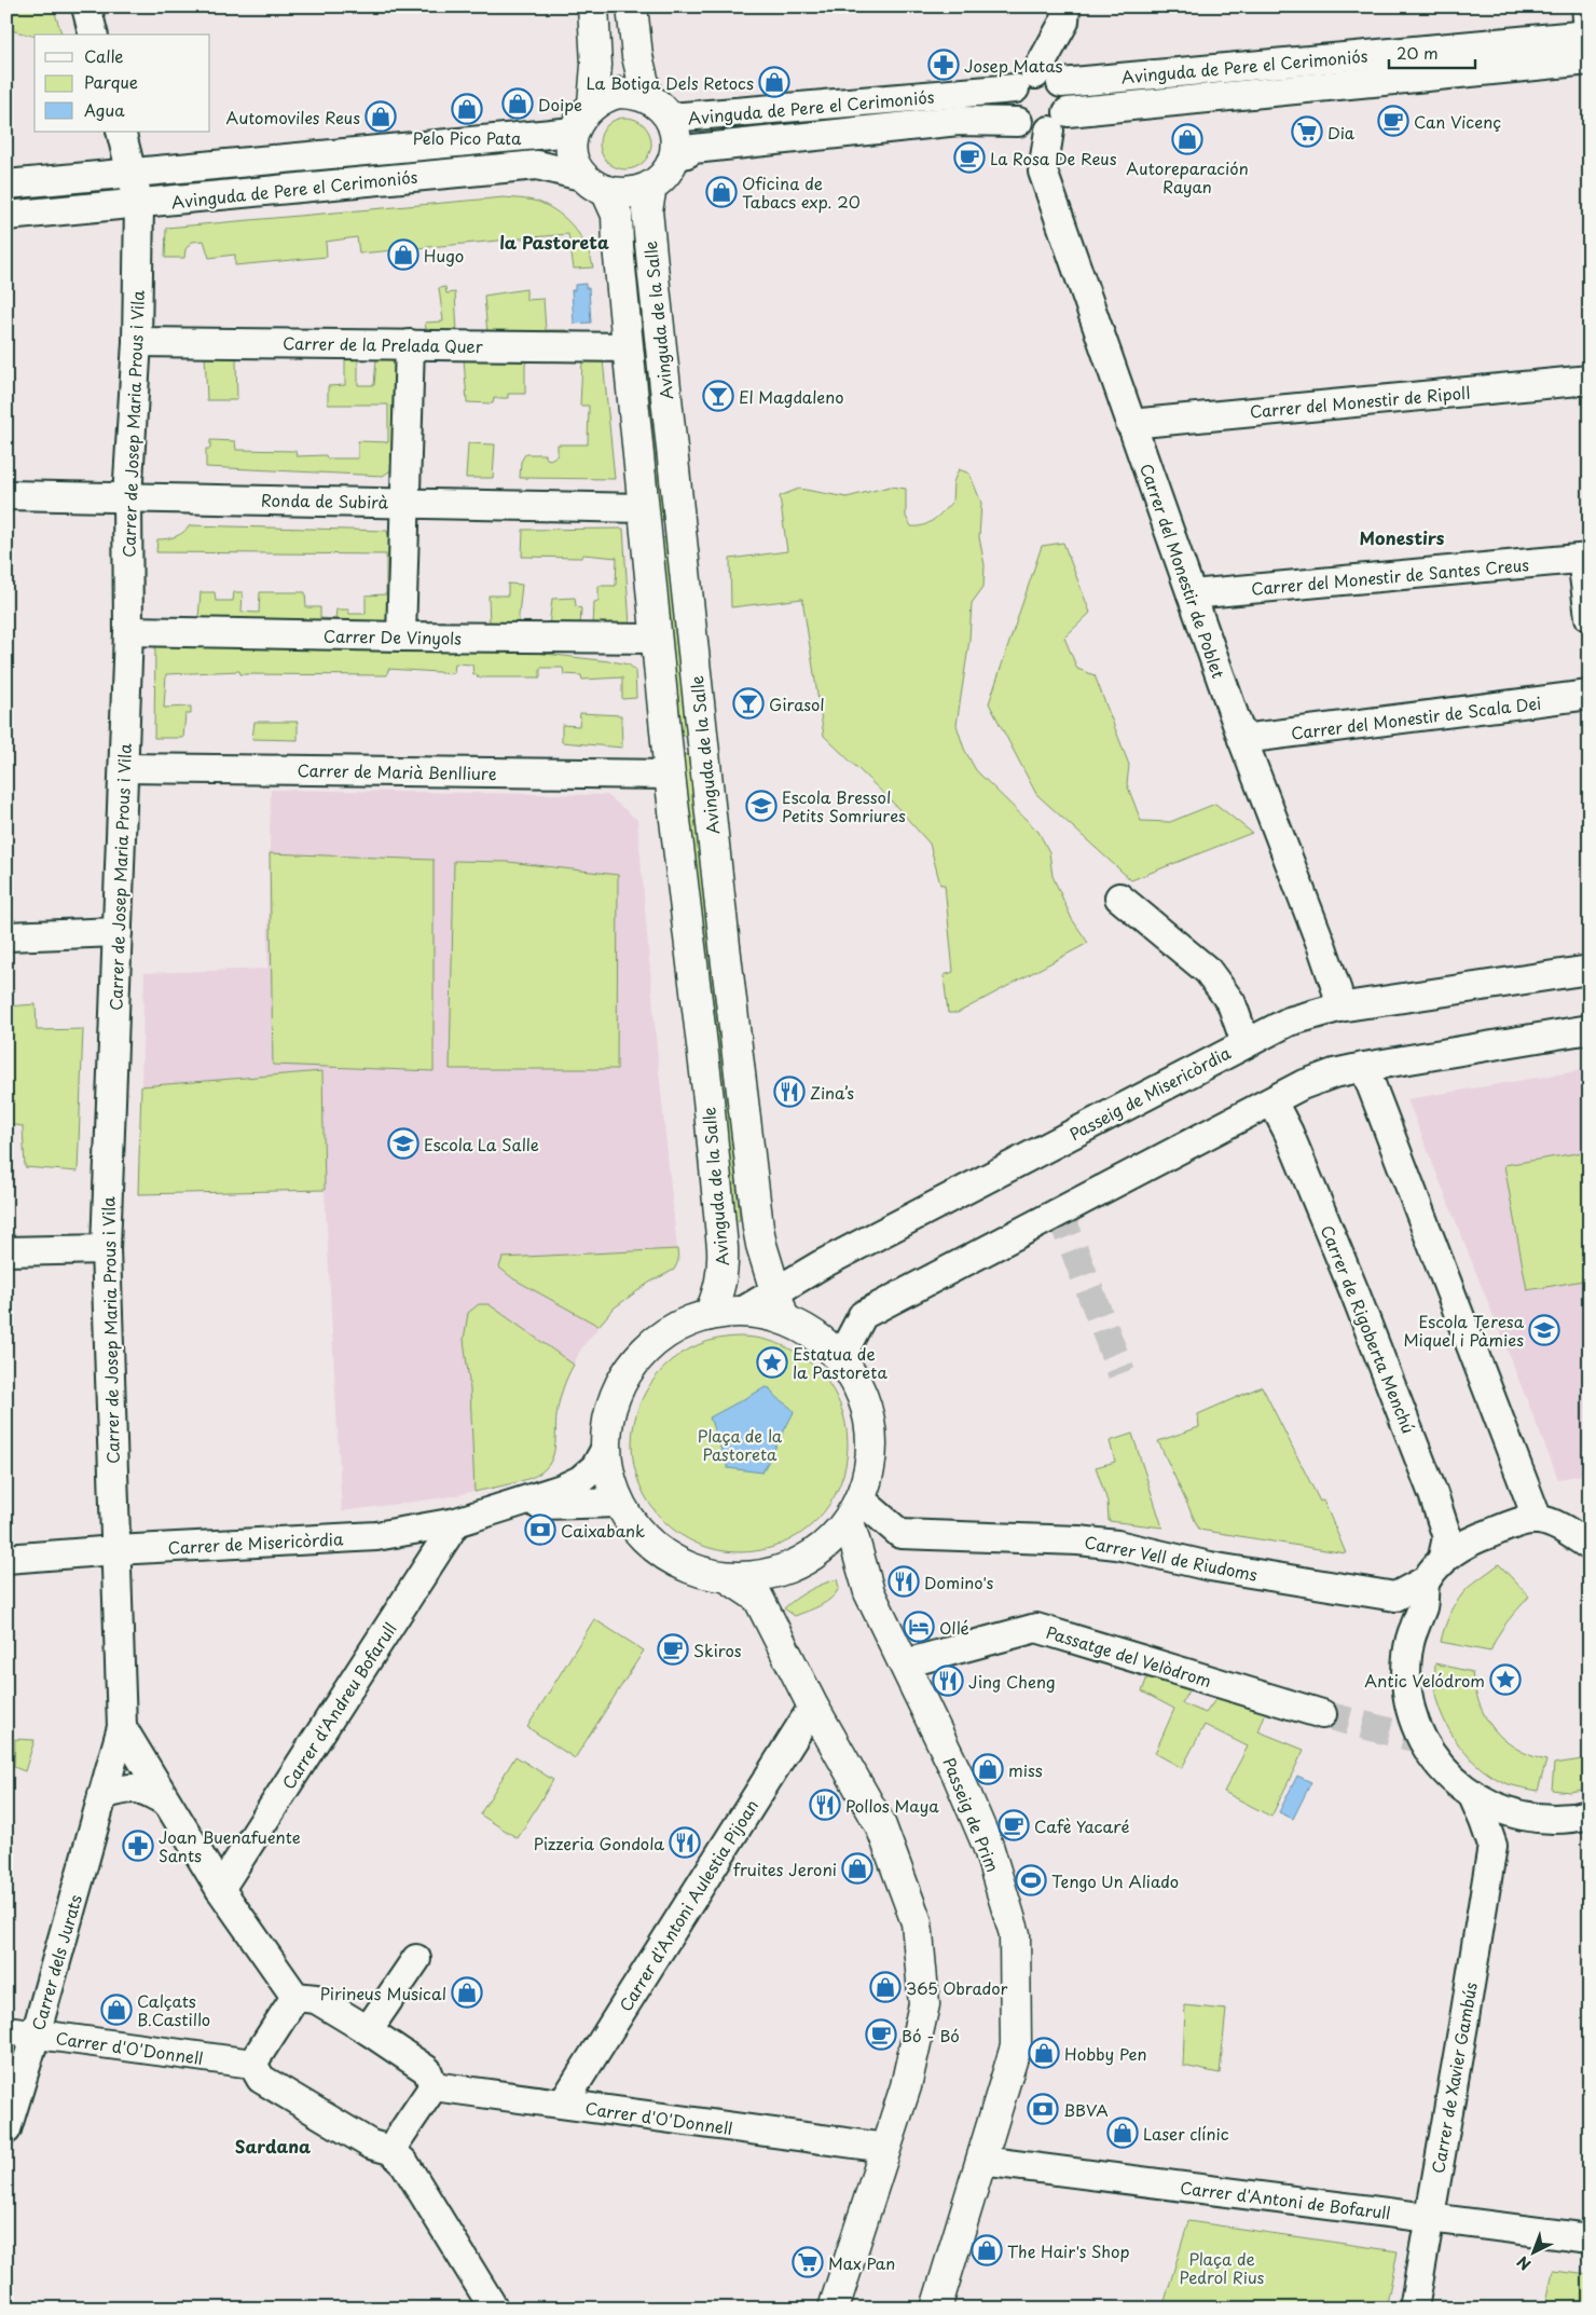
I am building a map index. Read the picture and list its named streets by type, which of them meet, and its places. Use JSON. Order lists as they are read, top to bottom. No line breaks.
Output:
{"streets":{"street":["Avinguda de Pere el Cerimoniós","Avinguda de la Salle","Carrer de la Prelada Quer","Carrer del Monestir de Ripoll","Carrer de Josep Maria Prous i Vila","Ronda de Subirà","Carrer del Monestir de Poblet","Carrer del Monestir de Santes Creus","Carrer De Vinyols","Carrer del Monestir de Scala Dei","Carrer de Marià Benlliure","Passeig de Misericòrdia","Carrer de Rigoberta Menchú","Carrer de Misericòrdia","Carrer Vell de Riudoms","Passatge del Velòdrom","Carrer d'Andreu Bofarull","Passeig de Prim","Carrer d'Antoni Aulestia Pijoan","Carrer dels Jurats","Carrer d'O'Donnell","Carrer de Xavier Gambús","Carrer d'Antoni de Bofarull"]},"crossings":[["Avinguda de Pere el Cerimoniós","Avinguda de la Salle"],["Avinguda de Pere el Cerimoniós","Carrer de Josep Maria Prous i Vila"],["Avinguda de Pere el Cerimoniós","Carrer del Monestir de Poblet"],["Avinguda de la Salle","Carrer de la Prelada Quer"],["Avinguda de la Salle","Ronda de Subirà"],["Avinguda de la Salle","Carrer De Vinyols"],["Avinguda de la Salle","Carrer de Marià Benlliure"],["Avinguda de la Salle","Passeig de Misericòrdia"],["Carrer de la Prelada Quer","Carrer de Josep Maria Prous i Vila"],["Carrer del Monestir de Ripoll","Carrer del Monestir de Poblet"],["Carrer de Josep Maria Prous i Vila","Ronda de Subirà"],["Carrer de Josep Maria Prous i Vila","Carrer De Vinyols"],["Carrer de Josep Maria Prous i Vila","Carrer de Marià Benlliure"],["Carrer de Josep Maria Prous i Vila","Carrer de Misericòrdia"],["Carrer de Josep Maria Prous i Vila","Carrer dels Jurats"],["Carrer del Monestir de Poblet","Carrer del Monestir de Santes Creus"],["Carrer del Monestir de Poblet","Carrer del Monestir de Scala Dei"],["Carrer del Monestir de Poblet","Passeig de Misericòrdia"],["Carrer de Rigoberta Menchú","Carrer Vell de Riudoms"],["Carrer de Rigoberta Menchú","Carrer de Xavier Gambús"],["Carrer de Misericòrdia","Carrer d'Andreu Bofarull"],["Carrer de Misericòrdia","Carrer dels Jurats"],["Carrer Vell de Riudoms","Passeig de Prim"],["Passatge del Velòdrom","Passeig de Prim"],["Passeig de Prim","Carrer d'Antoni de Bofarull"],["Carrer d'Antoni Aulestia Pijoan","Carrer d'O'Donnell"],["Carrer dels Jurats","Carrer d'O'Donnell"],["Carrer de Xavier Gambús","Carrer d'Antoni de Bofarull"]],"districts":["la Pastoreta","Monestirs","Sardana"],"parks":["Plaça de la Pastoreta","Plaça de Pedrol Rius"],"places":{"pharmacy":["Josep Matas","Joan Buenafuente Sants"],"shop":["La Botiga Dels Retocs","Doipe","Pelo Pico Pata","Automoviles Reus","Autoreparación Rayan","Oficina de Tabacs exp. 20","Hugo","miss","fruites Jeroni","365 Obrador","Pirineus Musical","Calçats B.Castillo","Hobby Pen","Laser clínic","The Hair's Shop"],"cafe":["Can Vicenç","La Rosa De Reus","Skiros","Cafè Yacaré","Bó - Bó"],"supermarket":["Dia","Max Pan"],"bar":["El Magdaleno","Girasol"],"school or university":["Escola Bressol Petits Somriures","Escola La Salle","Escola Teresa Miquel i Pàmies"],"restaurant":["Zina’s","Domino's","Jing Cheng","Pollos Maya","Pizzeria Gondola"],"place":["Estatua de la Pastoreta","Antic Velódrom"],"bank":["Caixabank","BBVA"],"hotel":["Ollé"],"sports":["Tengo Un Aliado"]},"legend":["Calle","Parque","Agua"],"scale_bar":"20 m","north":"bottom left"}
